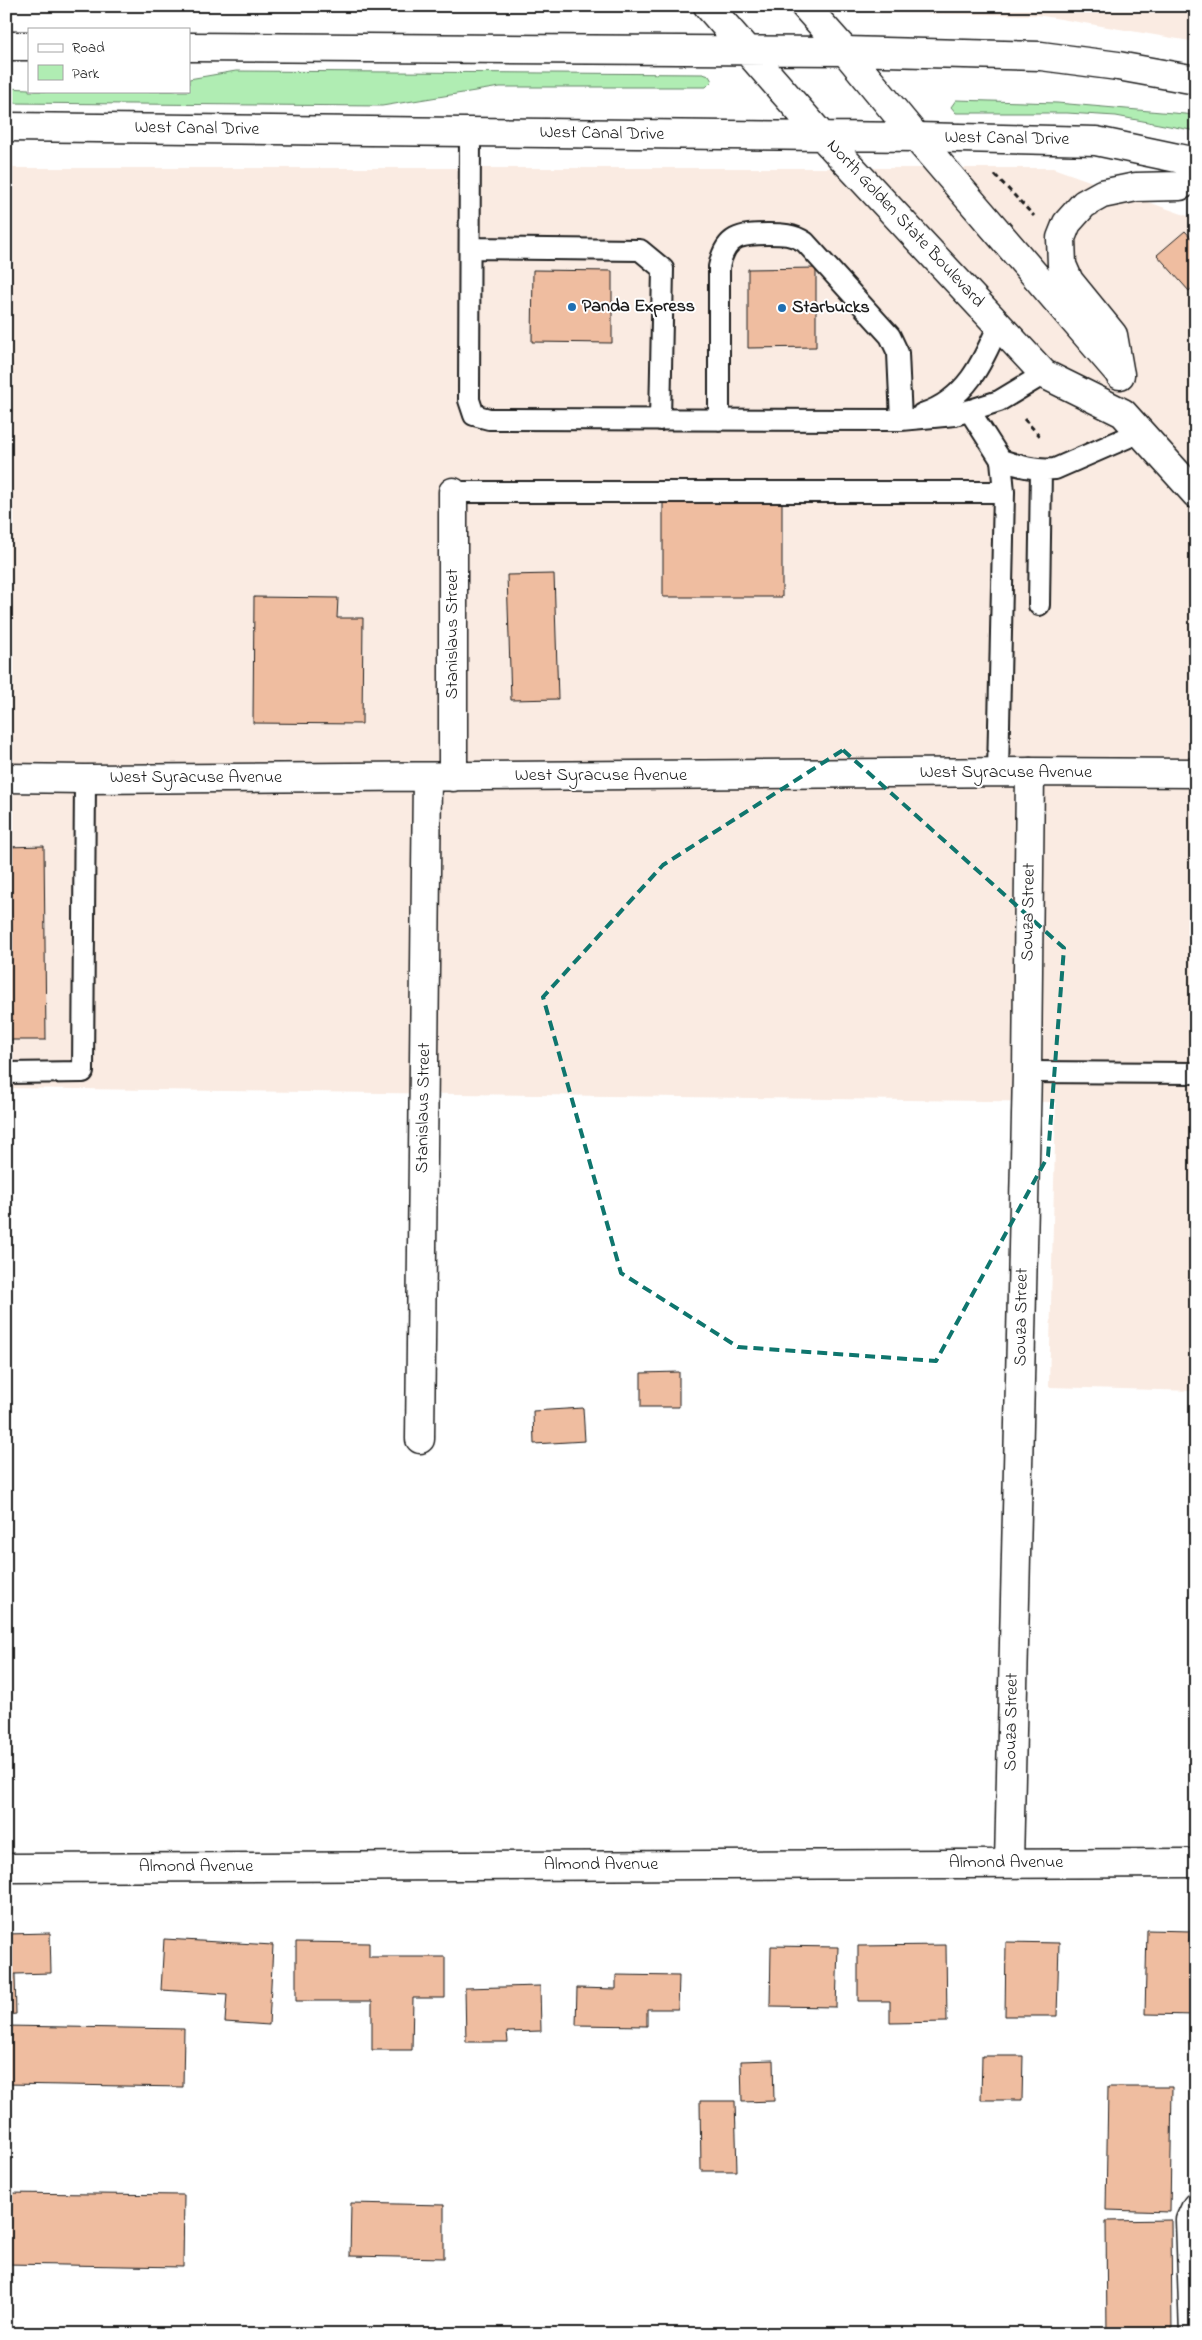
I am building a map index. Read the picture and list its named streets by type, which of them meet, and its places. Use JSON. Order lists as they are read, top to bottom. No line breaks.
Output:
{"streets":{"street":["West Canal Drive","North Golden State Boulevard","Stanislaus Street","West Syracuse Avenue","Souza Street","Almond Avenue"]},"crossings":[["West Canal Drive","North Golden State Boulevard"],["Stanislaus Street","West Syracuse Avenue"],["West Syracuse Avenue","Souza Street"],["Souza Street","Almond Avenue"]],"places":["Panda Express","Starbucks"],"legend":["Road","Park"]}
